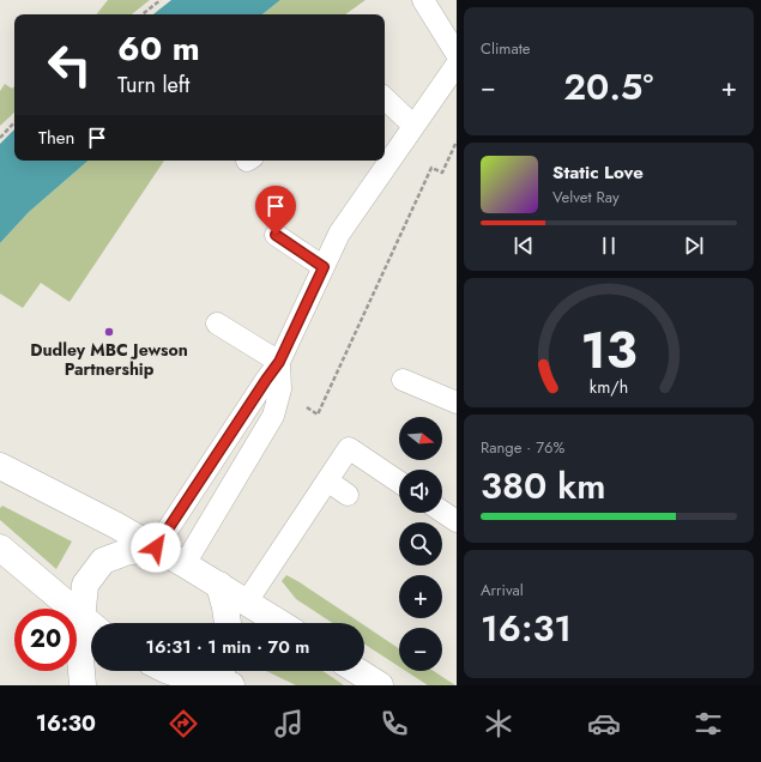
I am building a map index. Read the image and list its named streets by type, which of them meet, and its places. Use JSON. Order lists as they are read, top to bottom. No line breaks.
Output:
{"places":["Dudley MBC Jewson Partnership"],"north":"right","page":{"tile":["Climate",["Range · 76%","380 km"],["Arrival","16:31"]],"turn":["60 m","Turn left"],"heat":["−","20.5°","+"],"then":"Then","song":["Static Love","Velvet Ray"],"map_buttons":["+","−"],"limit":"20","trip":"16:31 · 1 min · 70 m","tabs":"16:30","gauge":["13","km/h"]}}
